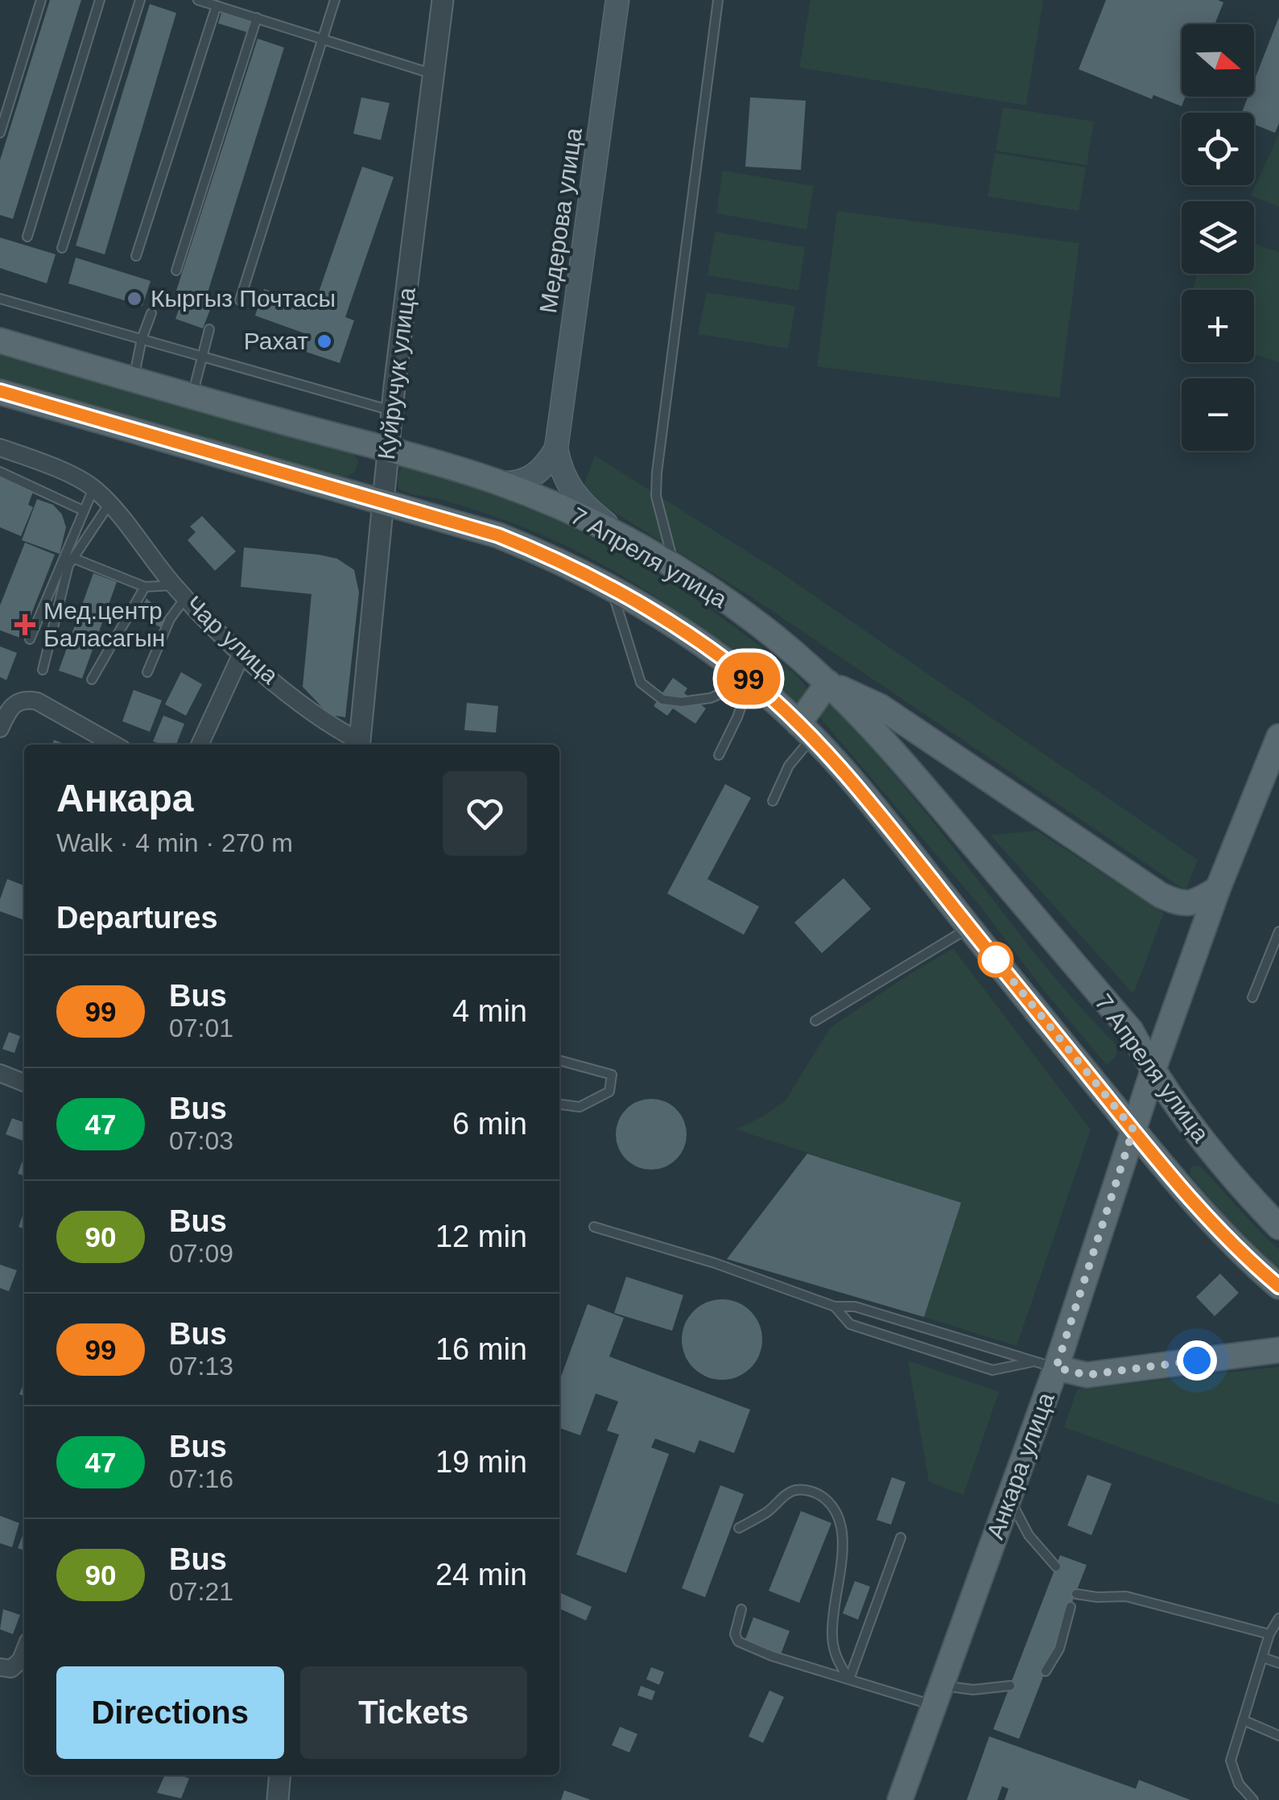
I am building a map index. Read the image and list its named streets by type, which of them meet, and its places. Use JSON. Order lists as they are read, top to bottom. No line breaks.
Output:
{"streets":{"main road":["Медерова улица","7 Апреля улица","Анкара улица"],"street":["Куйручук улица","Чар улица"]},"crossings":[["Медерова улица","7 Апреля улица"],["Куйручук улица","7 Апреля улица"],["Куйручук улица","Чар улица"],["7 Апреля улица","Анкара улица"]],"places":{"other":["Кыргыз Почтасы","Рахат"],"health":["Мед.центр Баласагын"]},"lines":["bus line 99"],"north":"right","page":{"on_map":"99","map_buttons":["+","−"],"heading":[["Анкара","Walk · 4 min · 270 m"],"Departures"],"list":[{"mark":"99","name":"Bus","note":"07:01","value":"4 min"},{"mark":"47","name":"Bus","note":"07:03","value":"6 min"},{"mark":"90","name":"Bus","note":"07:09","value":"12 min"},{"mark":"99","name":"Bus","note":"07:13","value":"16 min"},{"mark":"47","name":"Bus","note":"07:16","value":"19 min"},{"mark":"90","name":"Bus","note":"07:21","value":"24 min"}],"buttons":["Directions","Tickets"]}}
